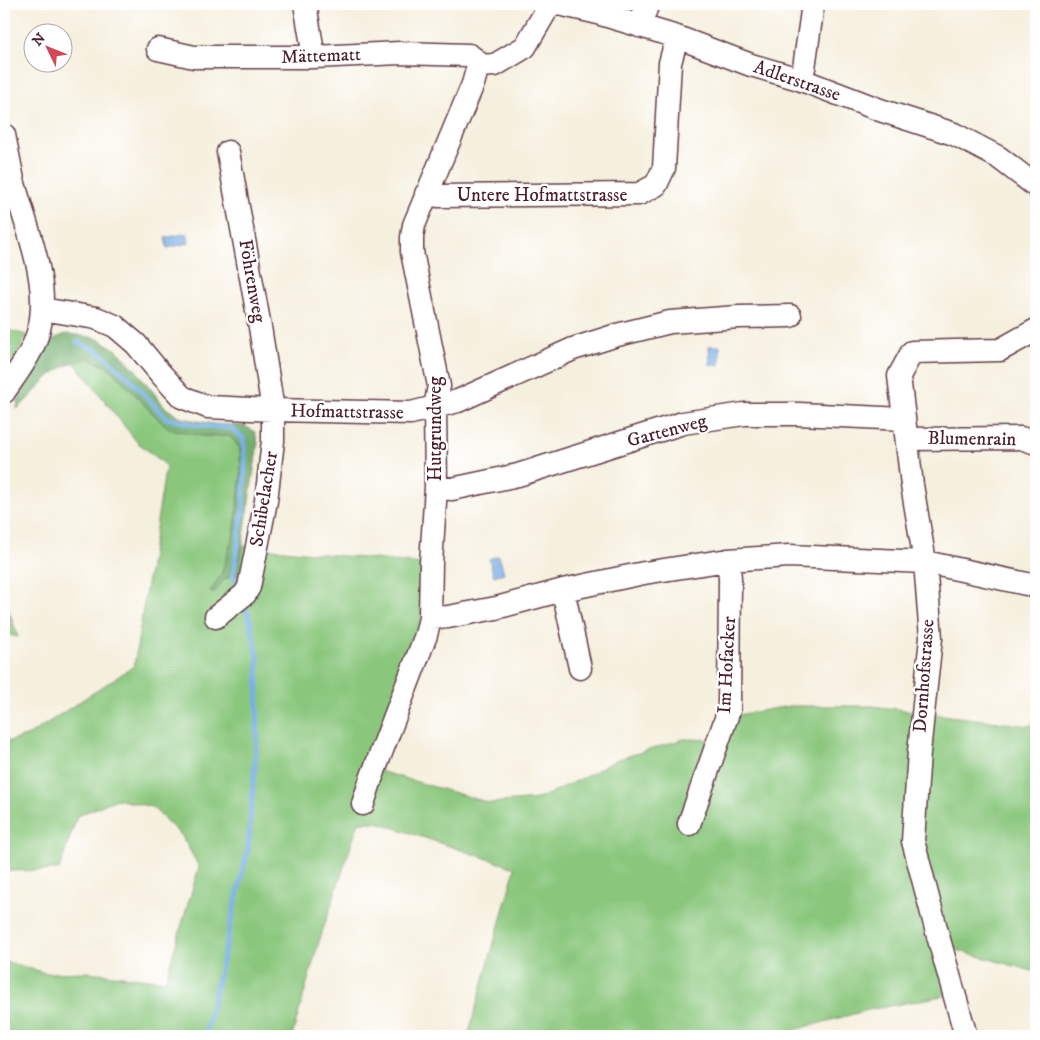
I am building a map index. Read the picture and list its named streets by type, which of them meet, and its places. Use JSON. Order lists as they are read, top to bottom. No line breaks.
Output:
{"streets":{"street":["Mättematt","Adlerstrasse","Untere Hofmattstrasse","Föhrenweg","Hofmattstrasse","Hutgrundweg","Gartenweg","Blumenrain","Schibelacher","Im Hofacker","Dornhofstrasse"]},"crossings":[["Mättematt","Hutgrundweg"],["Adlerstrasse","Untere Hofmattstrasse"],["Untere Hofmattstrasse","Hutgrundweg"],["Föhrenweg","Hofmattstrasse"],["Föhrenweg","Schibelacher"],["Hofmattstrasse","Hutgrundweg"],["Hofmattstrasse","Schibelacher"],["Hutgrundweg","Gartenweg"],["Gartenweg","Blumenrain"],["Gartenweg","Dornhofstrasse"],["Blumenrain","Dornhofstrasse"]],"north":"top left"}
